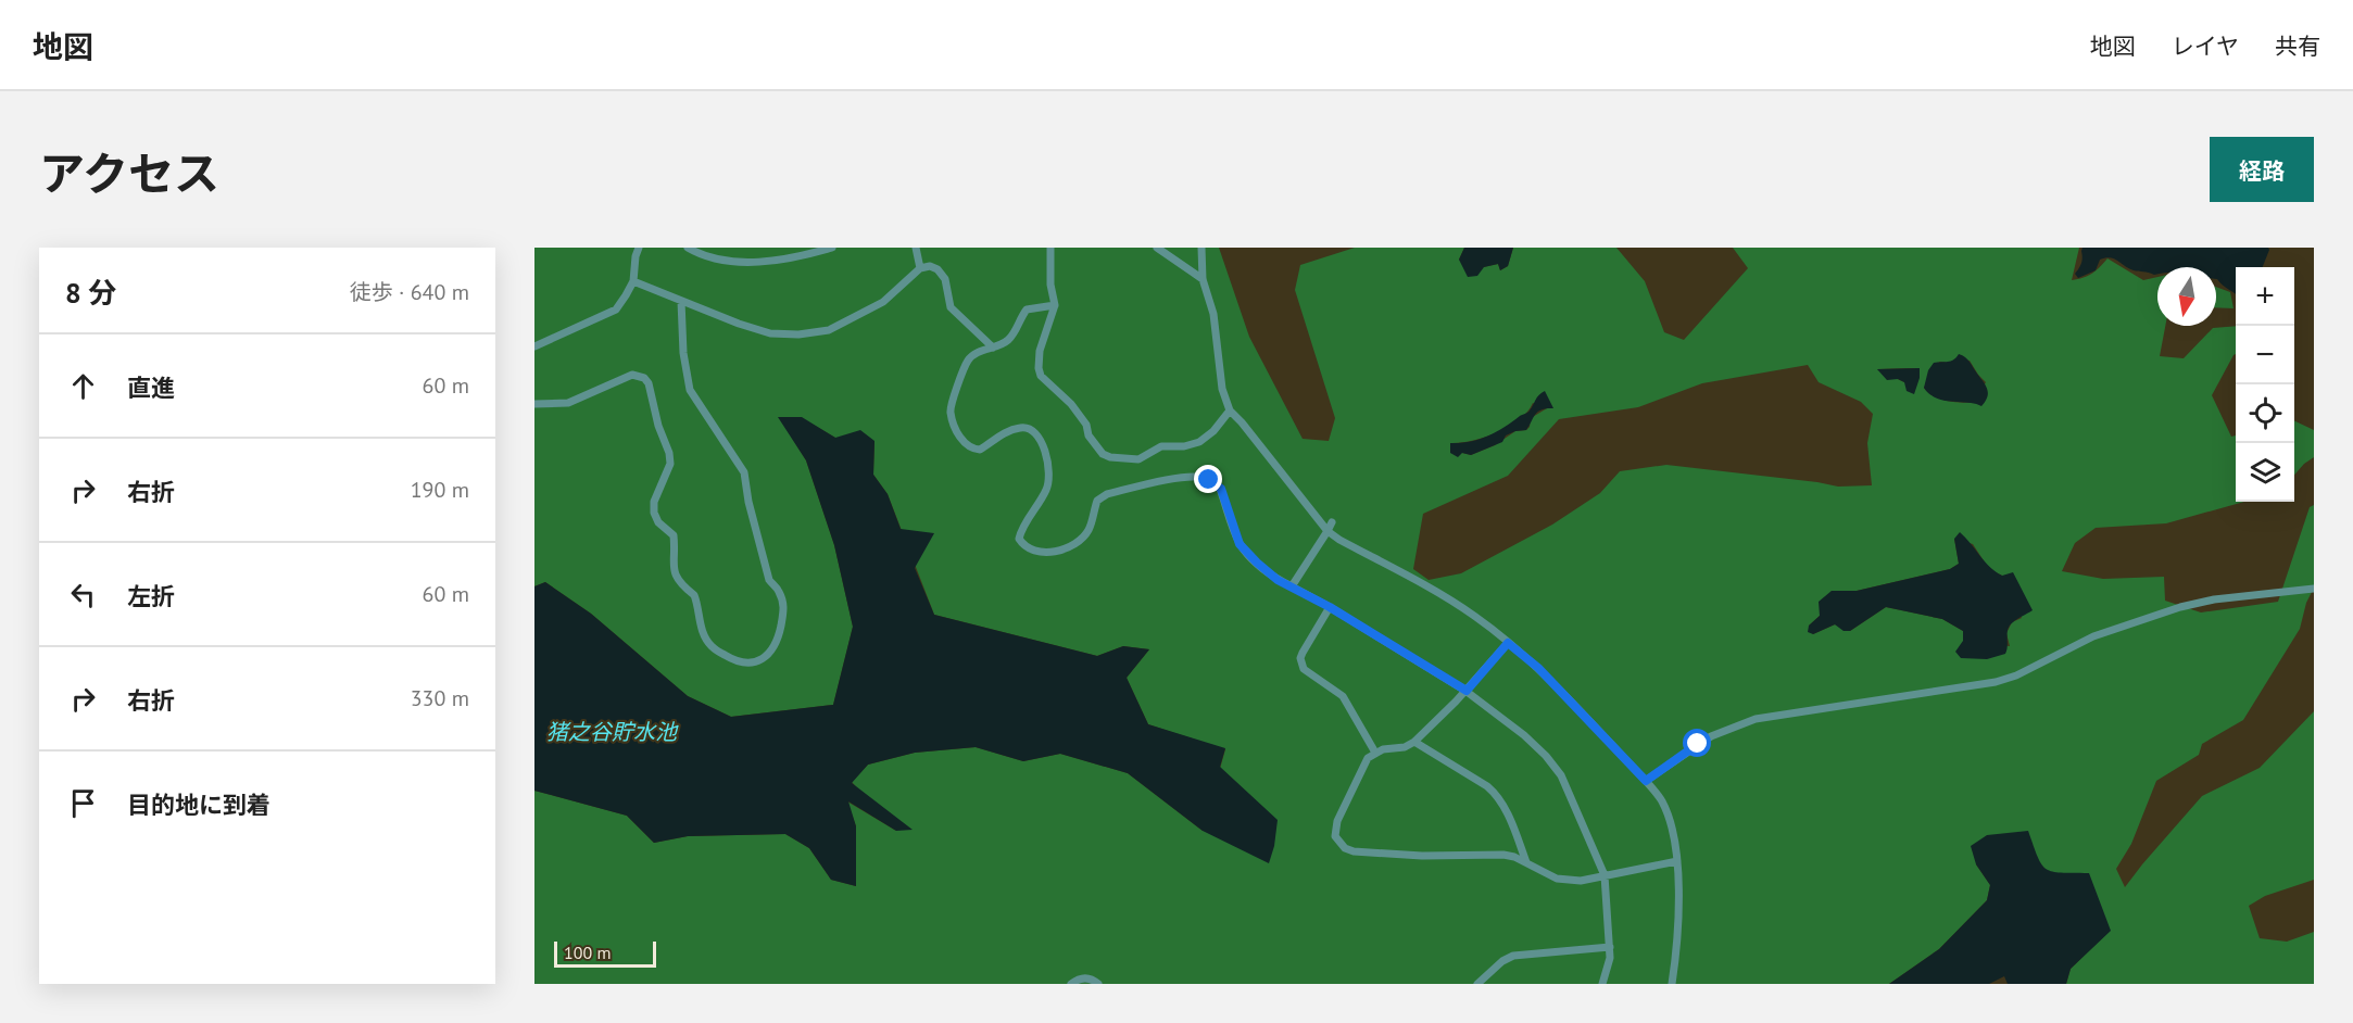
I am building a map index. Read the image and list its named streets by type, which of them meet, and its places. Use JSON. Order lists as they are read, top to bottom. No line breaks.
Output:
{"water":["猪之谷貯水池"],"scale_bar":"100 m","north":"bottom","page":{"header":"地図","nav":["地図","レイヤ","共有"],"title":"アクセス","buttons":"経路","heading":["8 分","徒歩 · 640 m"],"map_buttons":["+","−"],"list":[["直進","60 m"],["右折","190 m"],["左折","60 m"],["右折","330 m"],"目的地に到着"],"scale":"100 m"}}
